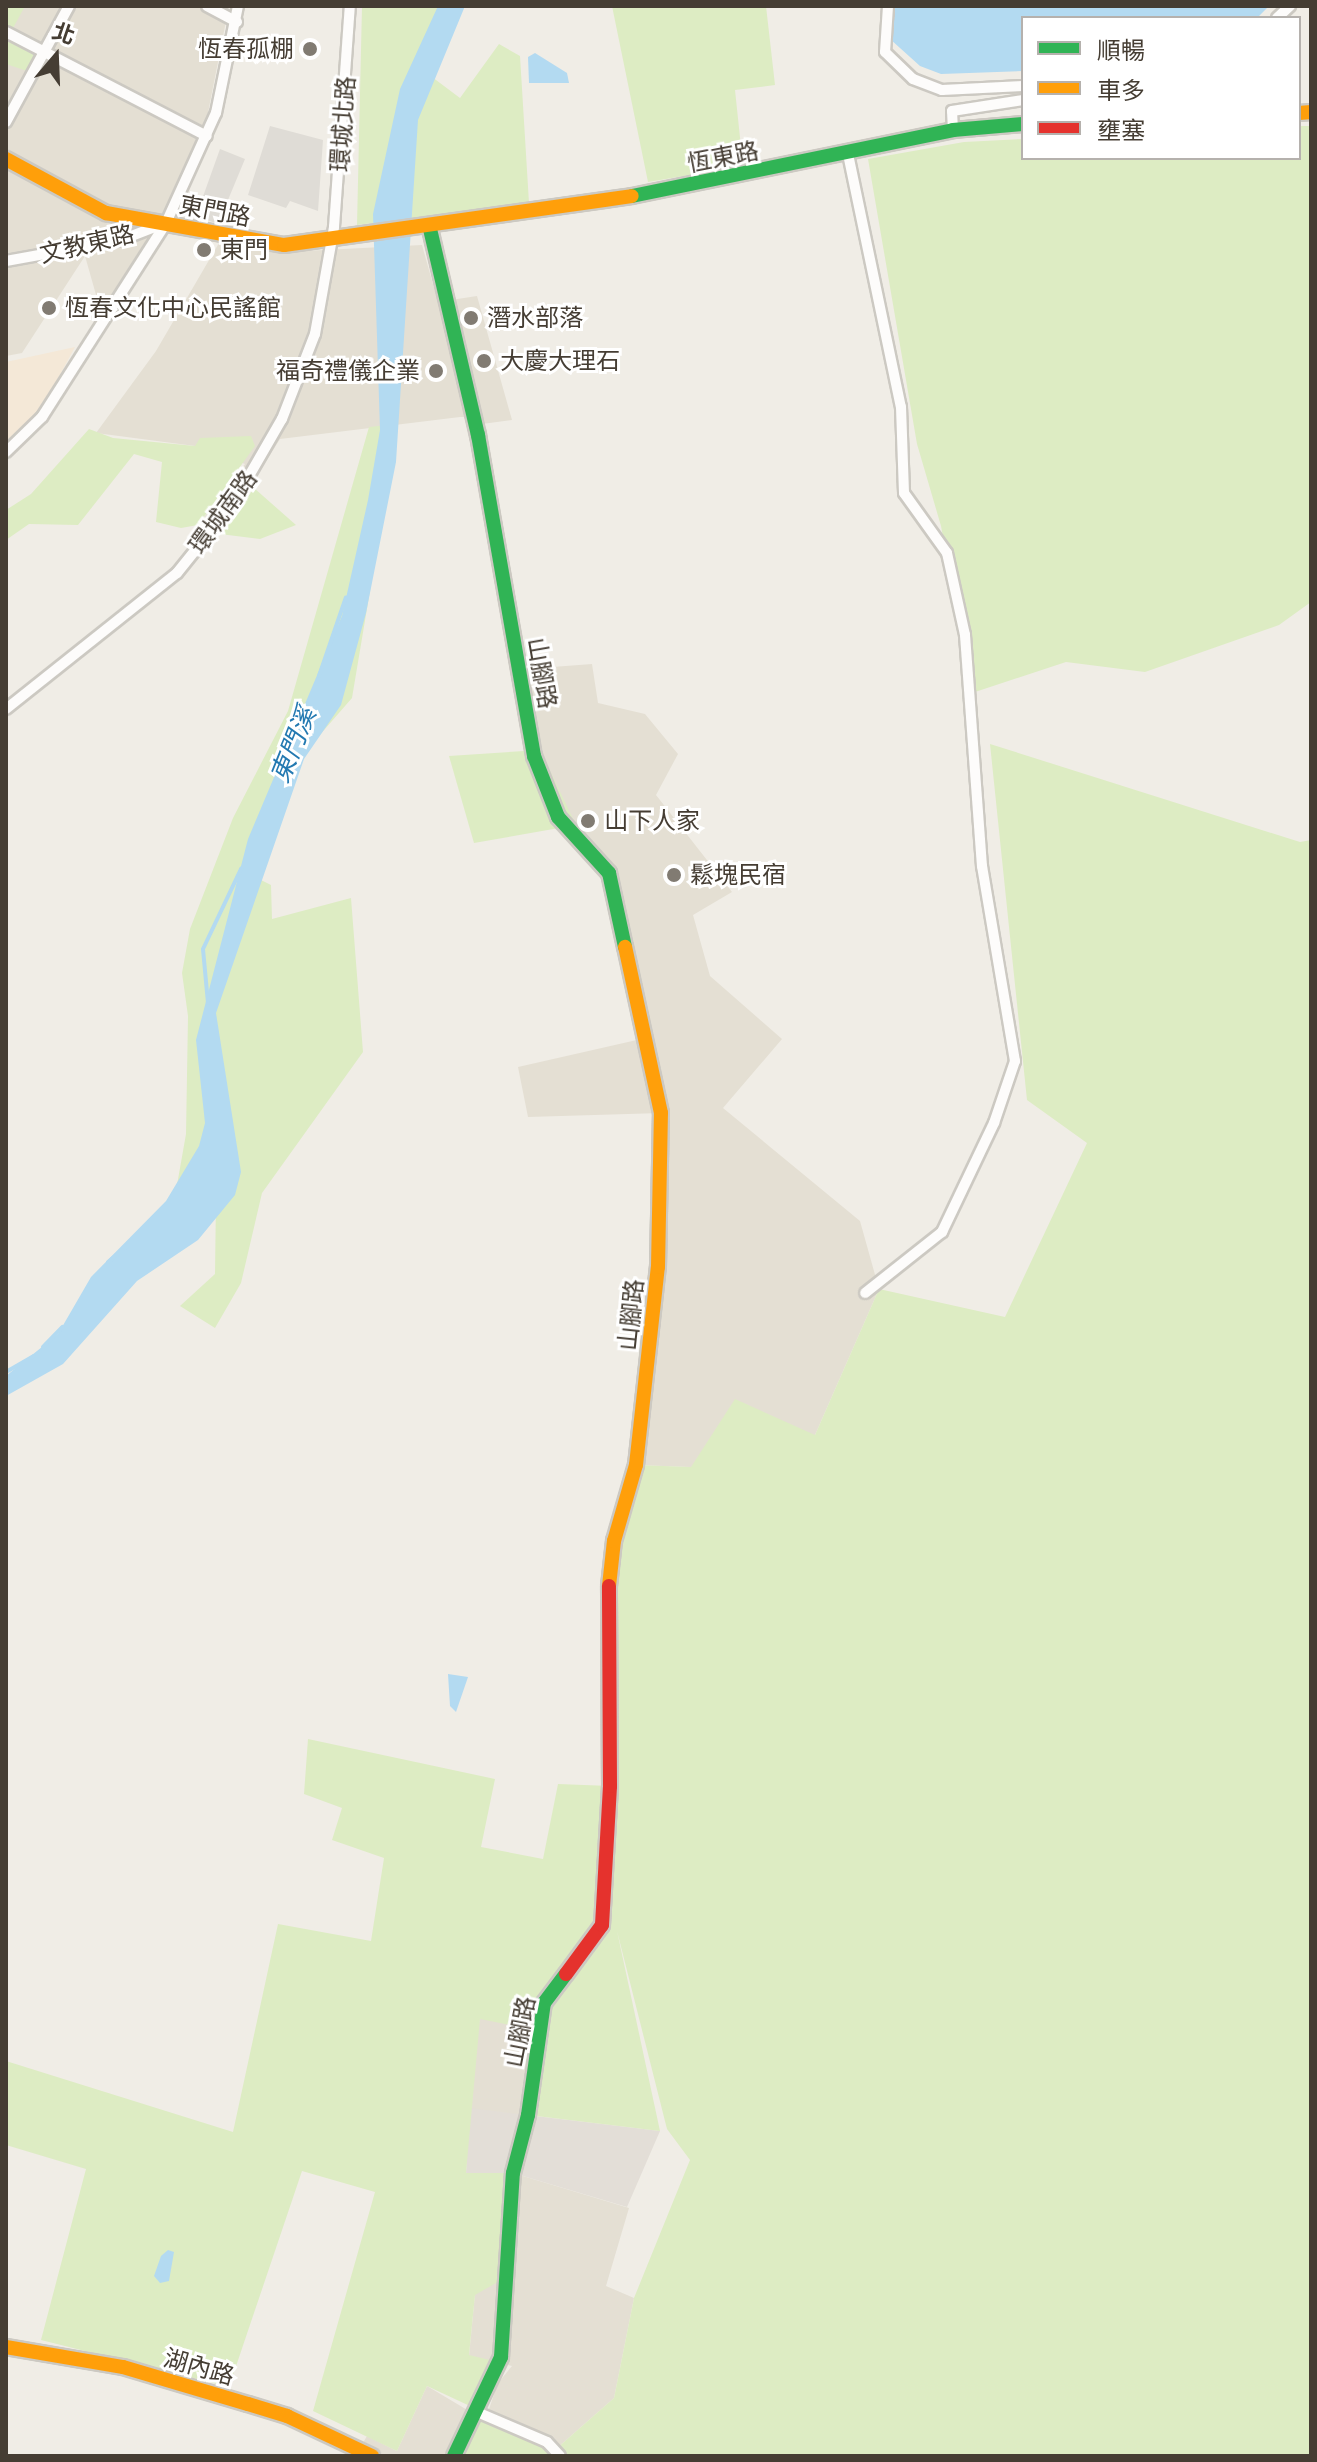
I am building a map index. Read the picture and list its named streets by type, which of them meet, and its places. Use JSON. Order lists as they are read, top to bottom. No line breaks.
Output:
{"streets":{"street":["環城北路","恆東路","東門路","文教東路","環城南路","山腳路","湖內路"]},"crossings":[["環城北路","東門路"],["環城北路","環城南路"],["恆東路","東門路"],["恆東路","山腳路"],["東門路","文教東路"],["東門路","環城南路"],["東門路","山腳路"]],"water":["東門溪"],"places":["恆春孤棚","東門","恆春文化中心民謠館","潛水部落","大慶大理石","福奇禮儀企業","山下人家","鬆塊民宿"],"legend":["順暢","車多","壅塞"],"north":"top"}
